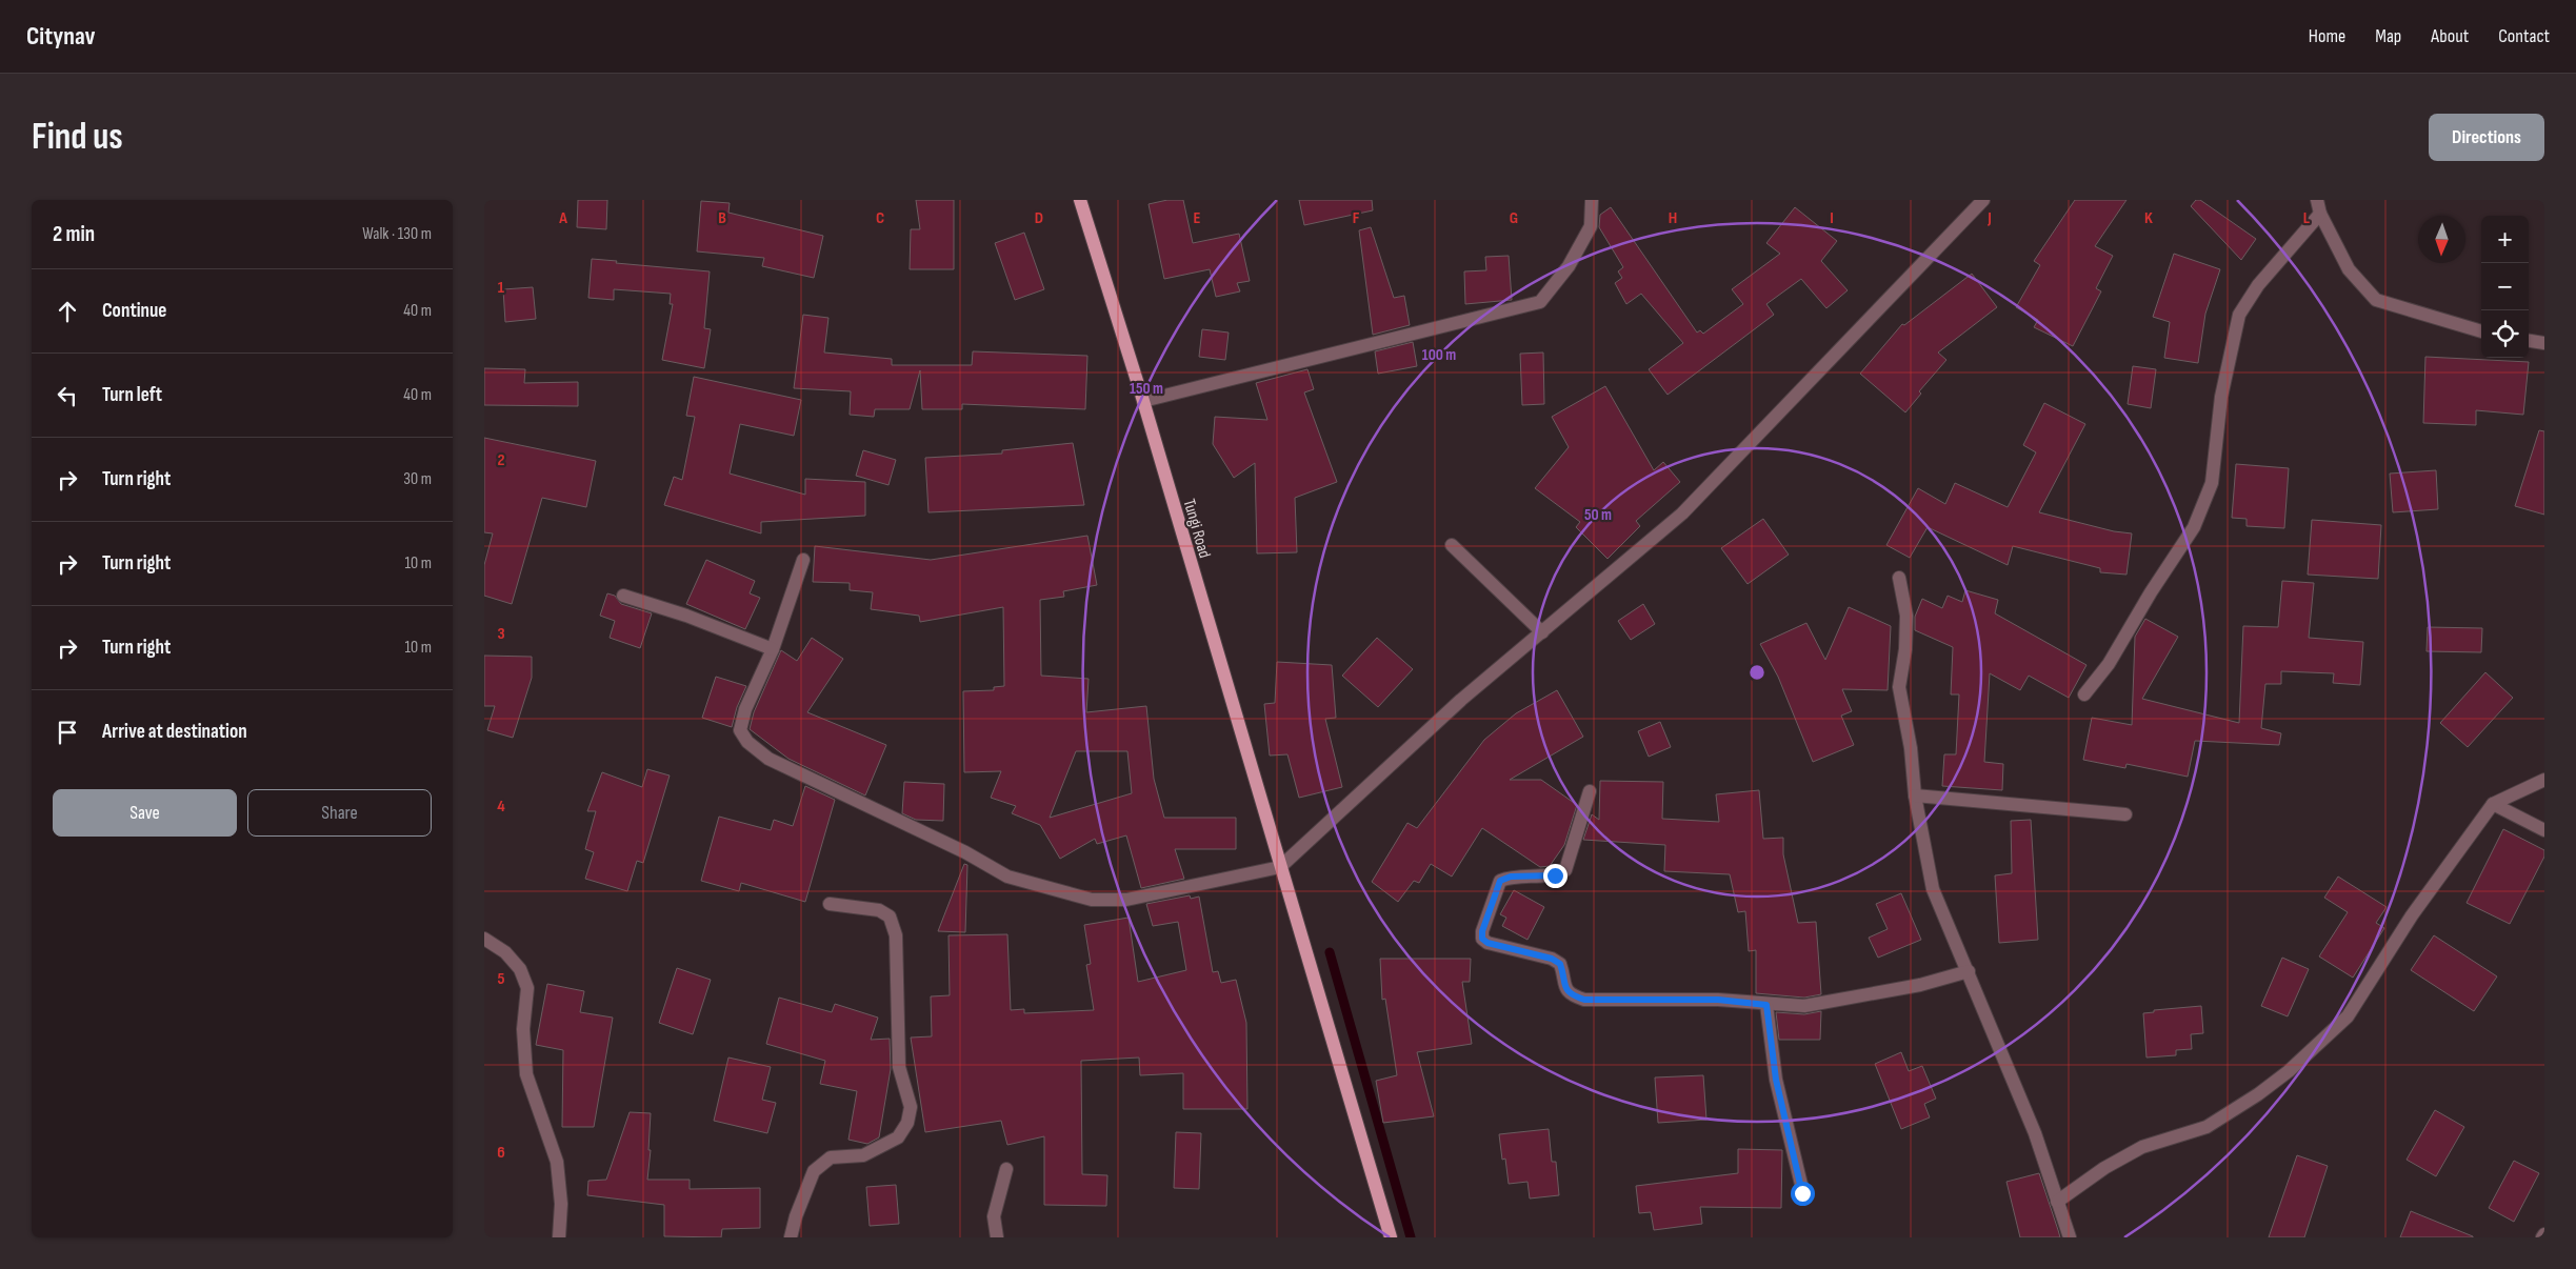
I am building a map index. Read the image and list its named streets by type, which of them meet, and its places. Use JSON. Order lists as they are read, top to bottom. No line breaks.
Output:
{"streets":{"main road":["Tungi Road"]},"north":"bottom","page":{"header":"Citynav","nav":["Home","Map","About","Contact"],"buttons":["Directions",["Save","Share"]],"title":"Find us","heading":["2 min","Walk · 130 m"],"map_buttons":["+","−"],"list":[["Continue","40 m"],["Turn left","40 m"],["Turn right","30 m"],["Turn right","10 m"],["Turn right","10 m"],"Arrive at destination"]},"grid":{"columns":["A","B","C","D","E","F","G","H","I","J","K","L"],"rows":["1","2","3","4","5","6"]},"rings":["100 m","150 m","50 m"]}
